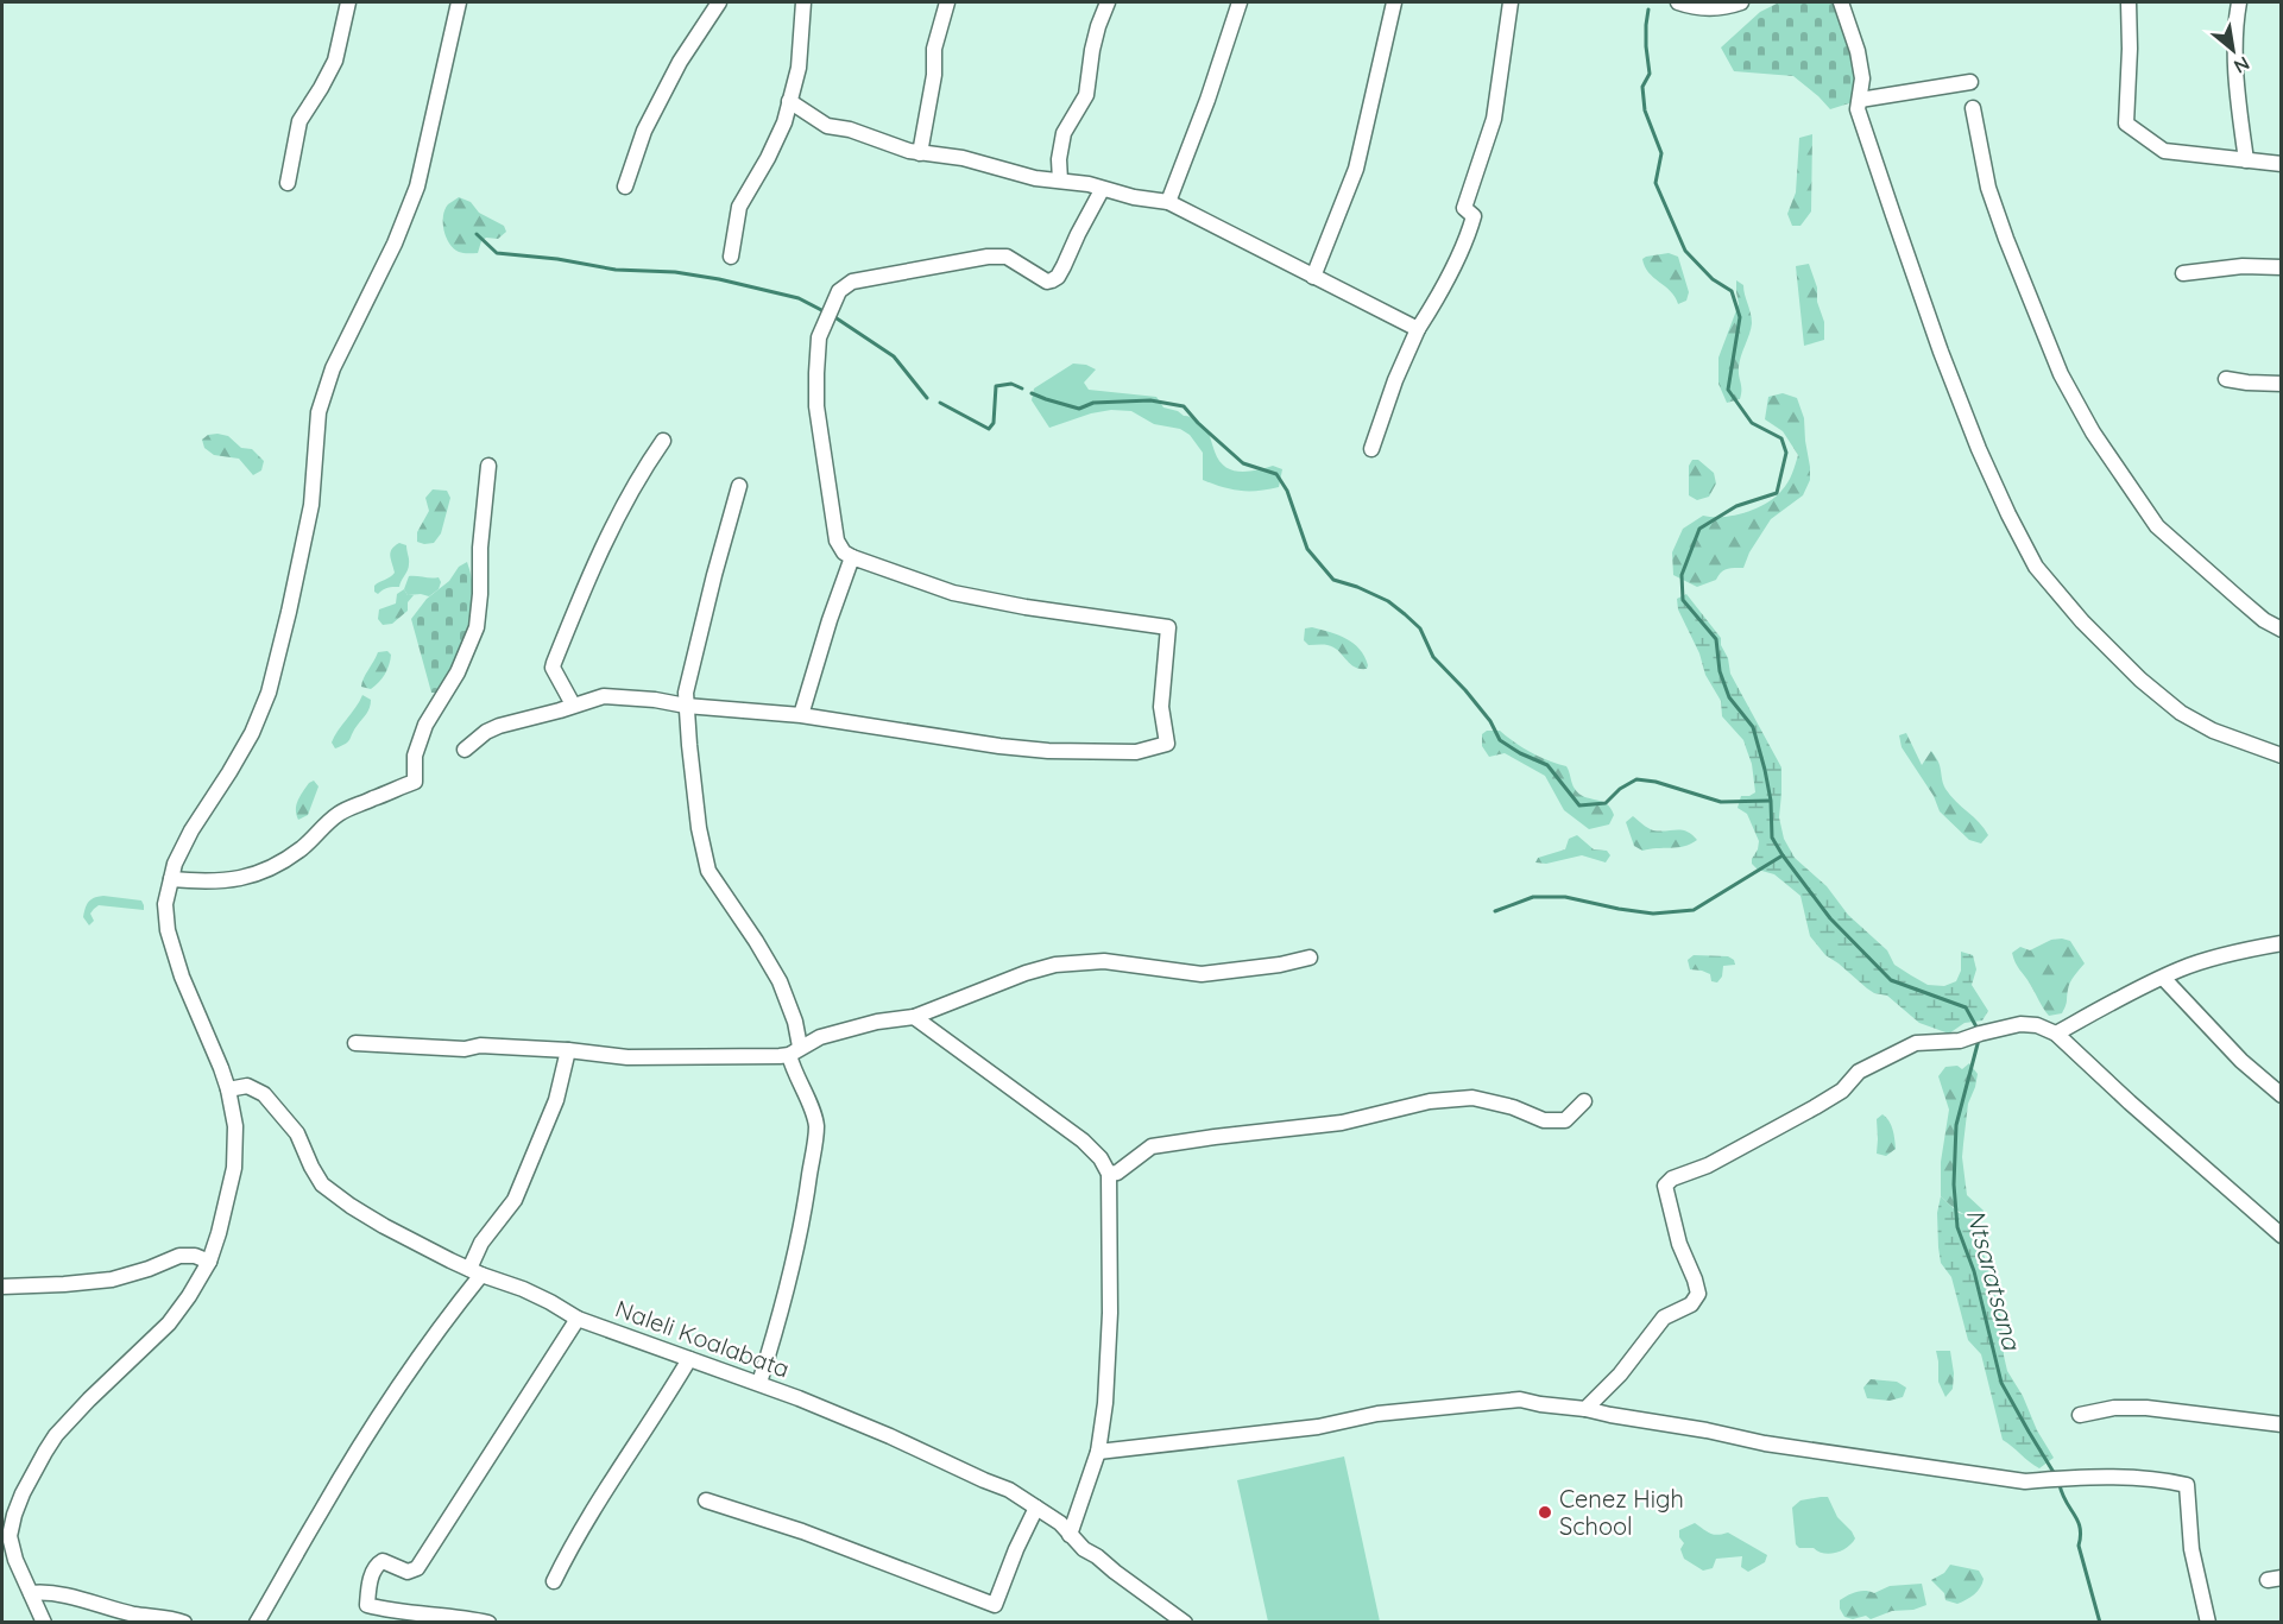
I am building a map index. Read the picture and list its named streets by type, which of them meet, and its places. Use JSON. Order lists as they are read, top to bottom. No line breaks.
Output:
{"streets":{"street":["Naleli Koalabata"]},"water":["Ntsaratsana"],"places":["Cenez High School"],"north":"bottom right"}
